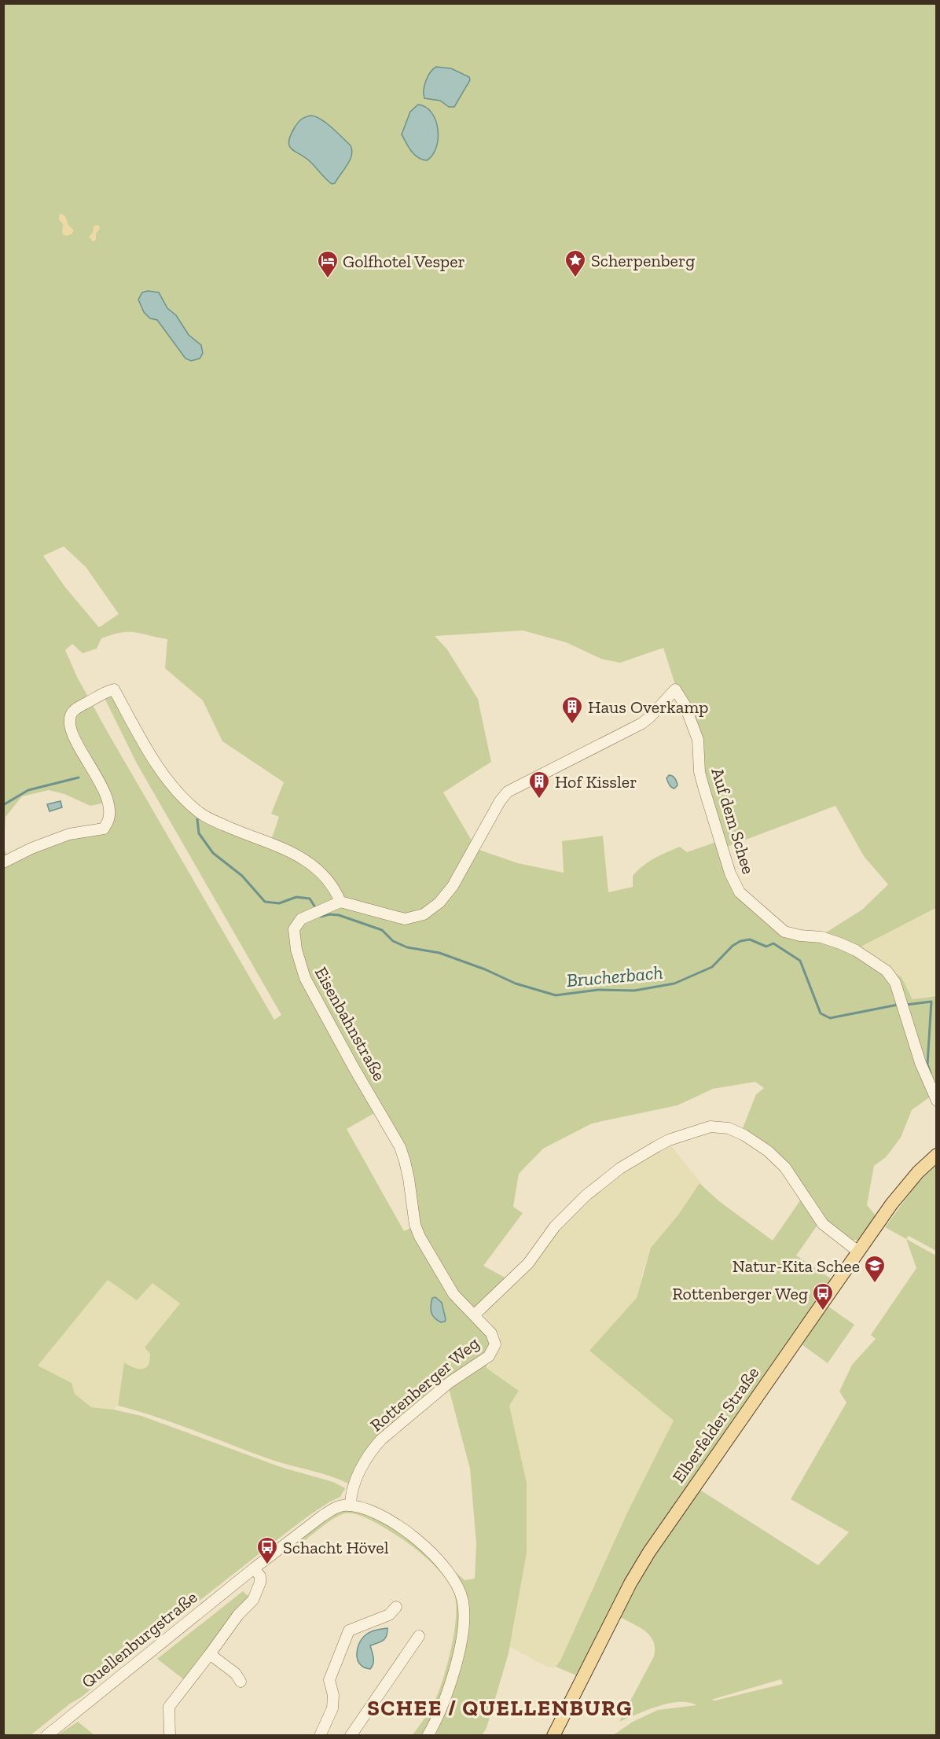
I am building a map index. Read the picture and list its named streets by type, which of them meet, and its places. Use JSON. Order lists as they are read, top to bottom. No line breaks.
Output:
{"streets":{"main road":["Elberfelder Straße"],"street":["Auf dem Schee","Eisenbahnstraße","Rottenberger Weg","Quellenburgstraße"]},"crossings":[["Auf dem Schee","Eisenbahnstraße"],["Eisenbahnstraße","Rottenberger Weg"],["Rottenberger Weg","Elberfelder Straße"],["Rottenberger Weg","Quellenburgstraße"]],"districts":["SCHEE / QUELLENBURG"],"water":["Brucherbach"],"places":{"place":["Scherpenberg"],"hotel":["Golfhotel Vesper"],"building":["Haus Overkamp","Hof Kissler"],"school or university":["Natur-Kita Schee"],"bus stop":["Rottenberger Weg","Schacht Hövel"]}}
